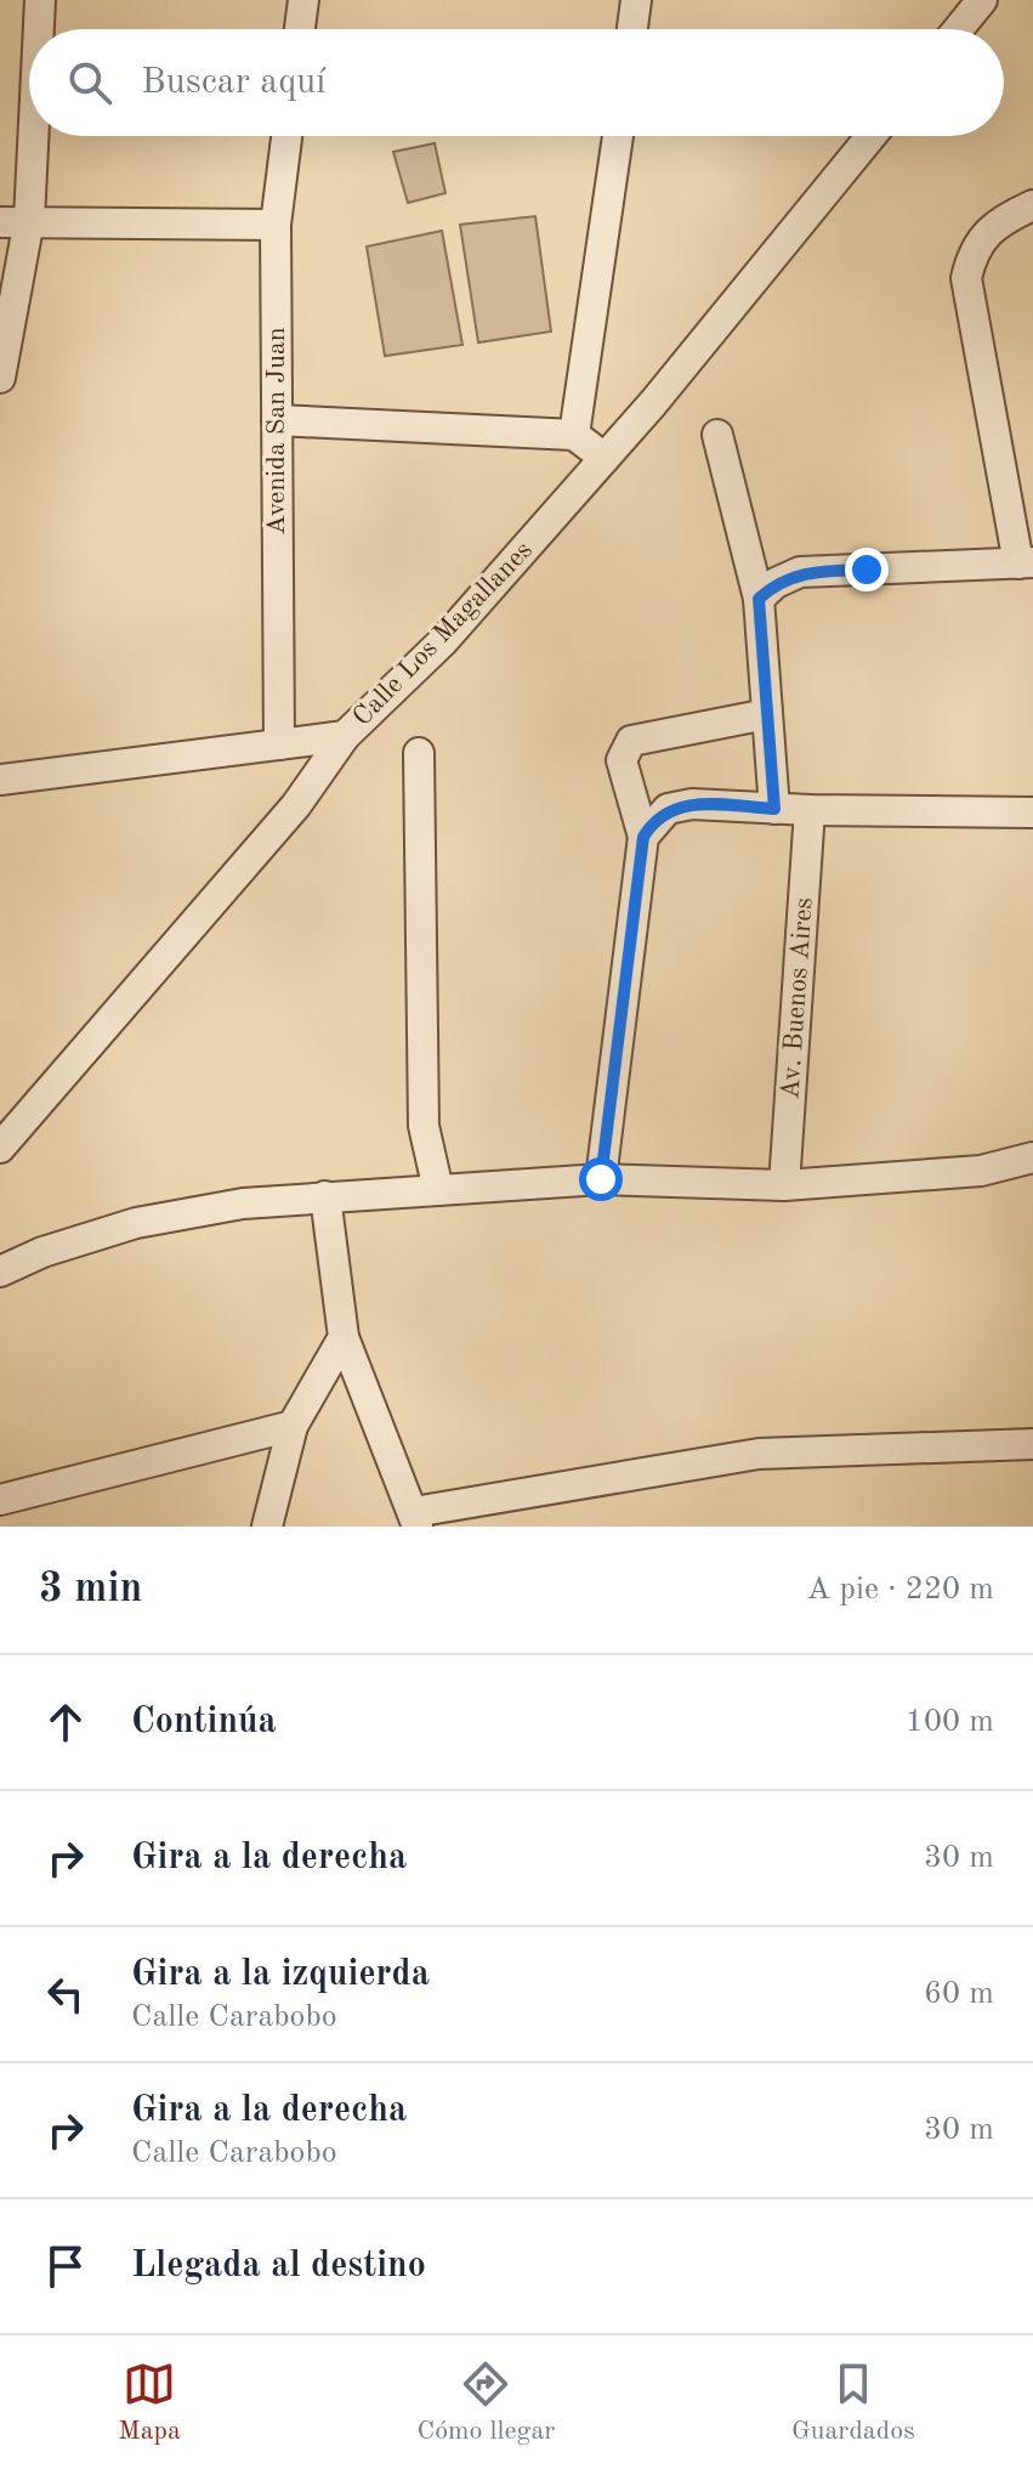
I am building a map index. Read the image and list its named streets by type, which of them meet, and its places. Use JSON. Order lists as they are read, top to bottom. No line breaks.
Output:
{"streets":{"street":["Avenida San Juan","Calle Los Magallanes","Av. Buenos Aires"]},"page":{"search":"Buscar aquí","heading":["3 min","A pie · 220 m"],"list":[["Continúa","100 m"],["Gira a la derecha","30 m"],["Gira a la izquierda","Calle Carabobo","60 m"],["Gira a la derecha","Calle Carabobo","30 m"],"Llegada al destino"],"nav":["Mapa","Cómo llegar","Guardados"]}}
